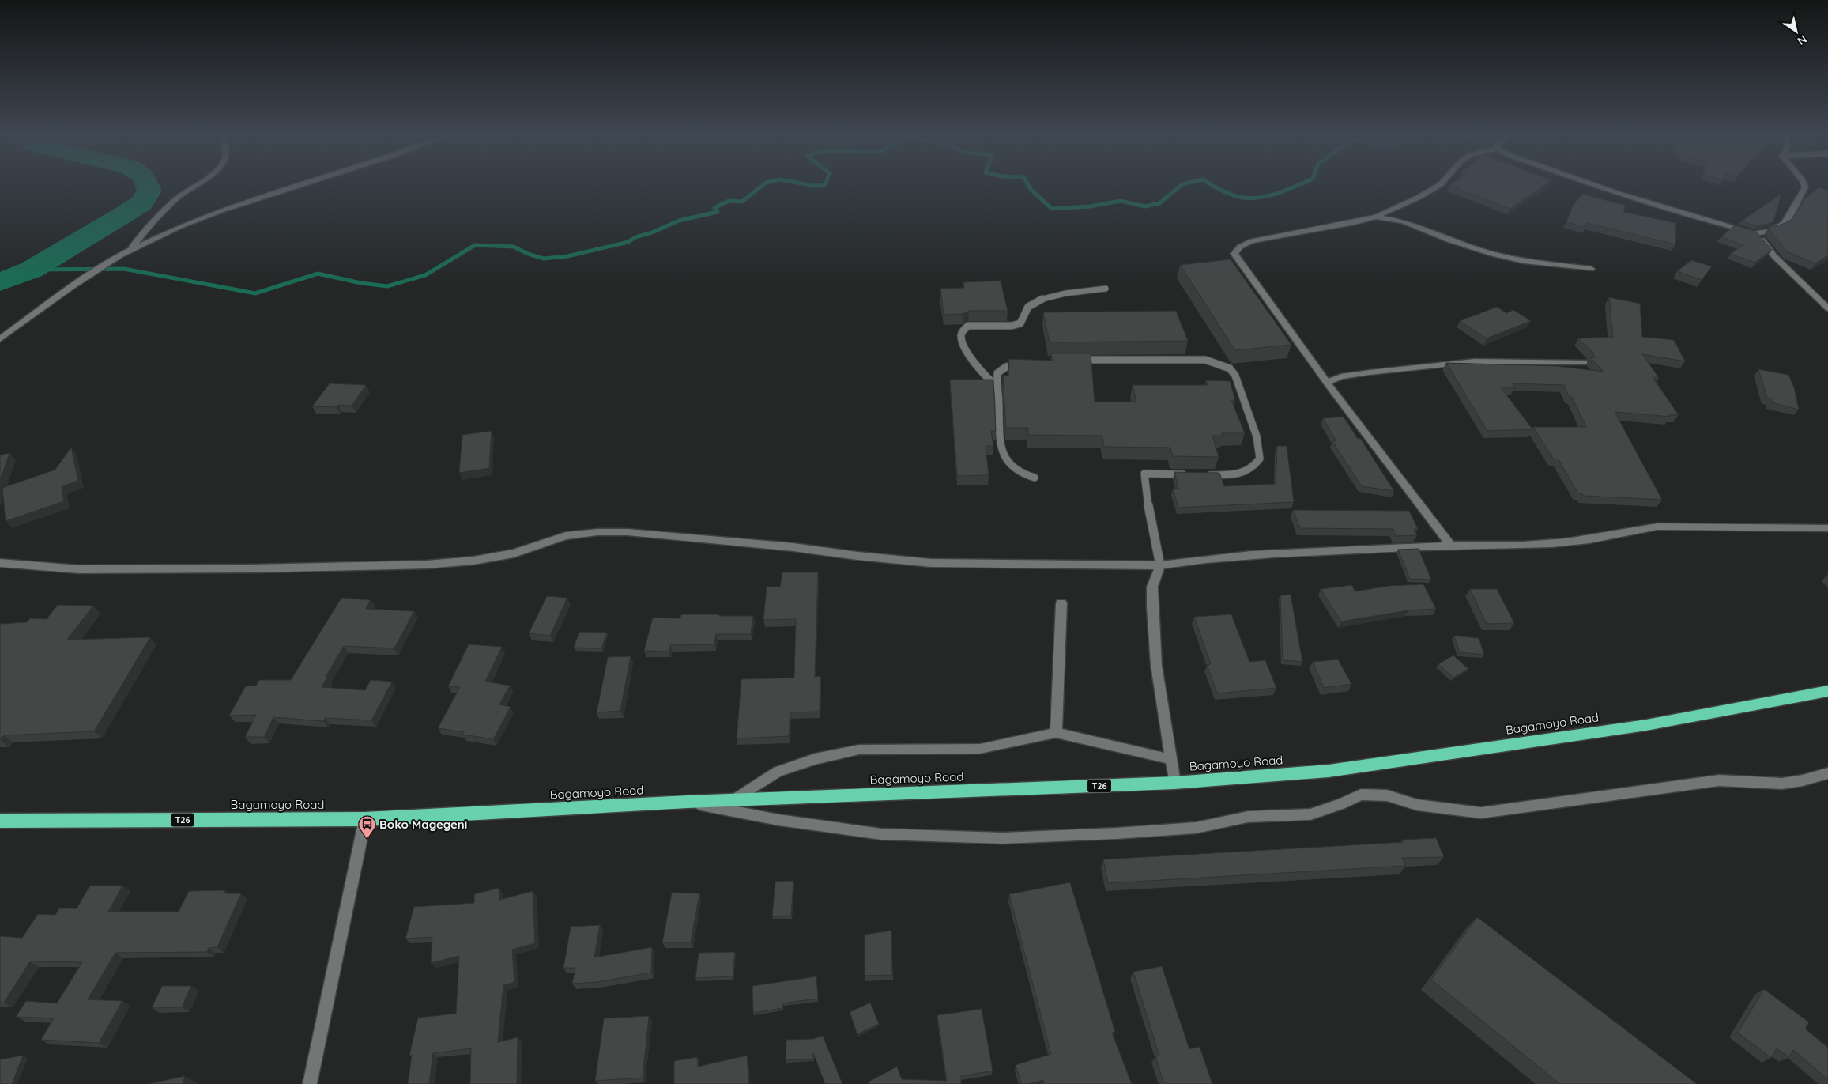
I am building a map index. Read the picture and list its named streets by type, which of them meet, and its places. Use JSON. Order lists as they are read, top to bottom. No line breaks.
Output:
{"streets":{"highway":["Bagamoyo Road","T26"]},"places":{"bus stop":["Boko Magegeni"]},"north":"bottom right"}
